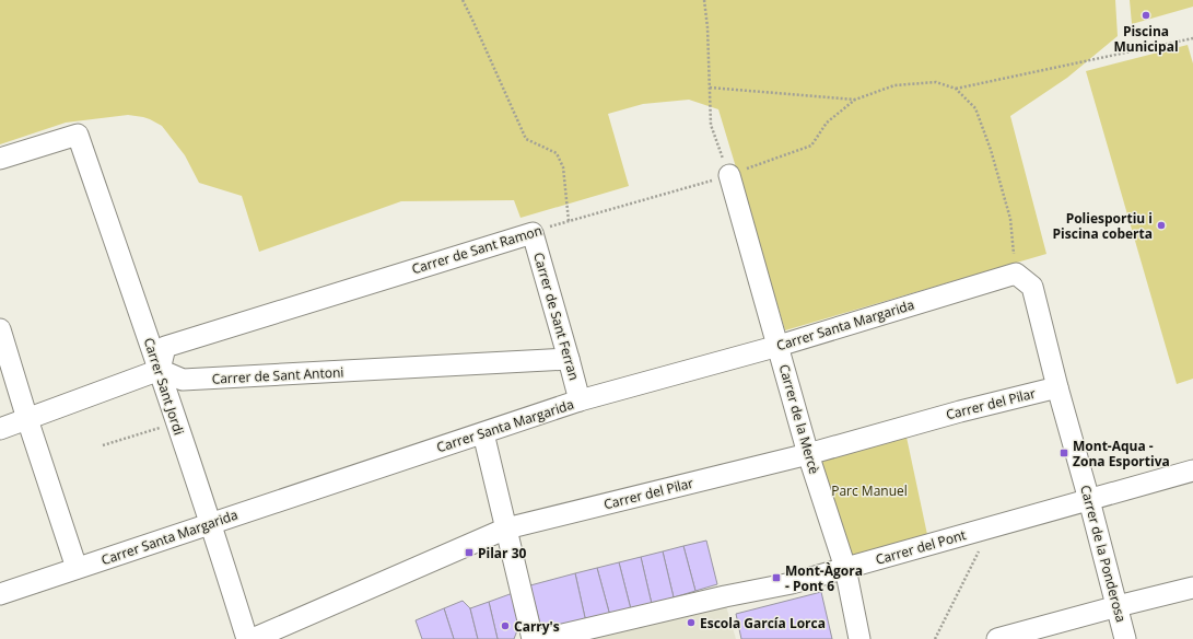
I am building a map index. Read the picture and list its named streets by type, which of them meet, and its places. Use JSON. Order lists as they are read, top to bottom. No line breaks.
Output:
{"streets":{"street":["Carrer de Sant Ramon","Carrer de Sant Ferran","Carrer Santa Margarida","Carrer de Sant Antoni","Carrer Sant Jordi","Carrer del Pilar","Carrer de la Mercè","Carrer del Pont","Carrer de la Ponderosa"]},"crossings":[["Carrer de Sant Ramon","Carrer de Sant Ferran"],["Carrer de Sant Ramon","Carrer de Sant Antoni"],["Carrer de Sant Ramon","Carrer Sant Jordi"],["Carrer de Sant Ramon","Carrer de la Mercè"],["Carrer de Sant Ferran","Carrer Santa Margarida"],["Carrer de Sant Ferran","Carrer de Sant Antoni"],["Carrer Santa Margarida","Carrer Sant Jordi"],["Carrer Santa Margarida","Carrer de la Mercè"],["Carrer Santa Margarida","Carrer de la Ponderosa"],["Carrer de Sant Antoni","Carrer Sant Jordi"],["Carrer del Pilar","Carrer de la Mercè"],["Carrer del Pilar","Carrer de la Ponderosa"],["Carrer de la Mercè","Carrer del Pont"],["Carrer del Pont","Carrer de la Ponderosa"]],"parks":["Parc Manuel"],"places":{"other":["Piscina Municipal","Poliesportiu i Piscina coberta","Escola García Lorca","Carry's"],"transit":["Mont-Aqua - Zona Esportiva","Pilar 30","Mont-Àgora - Pont 6"]}}
